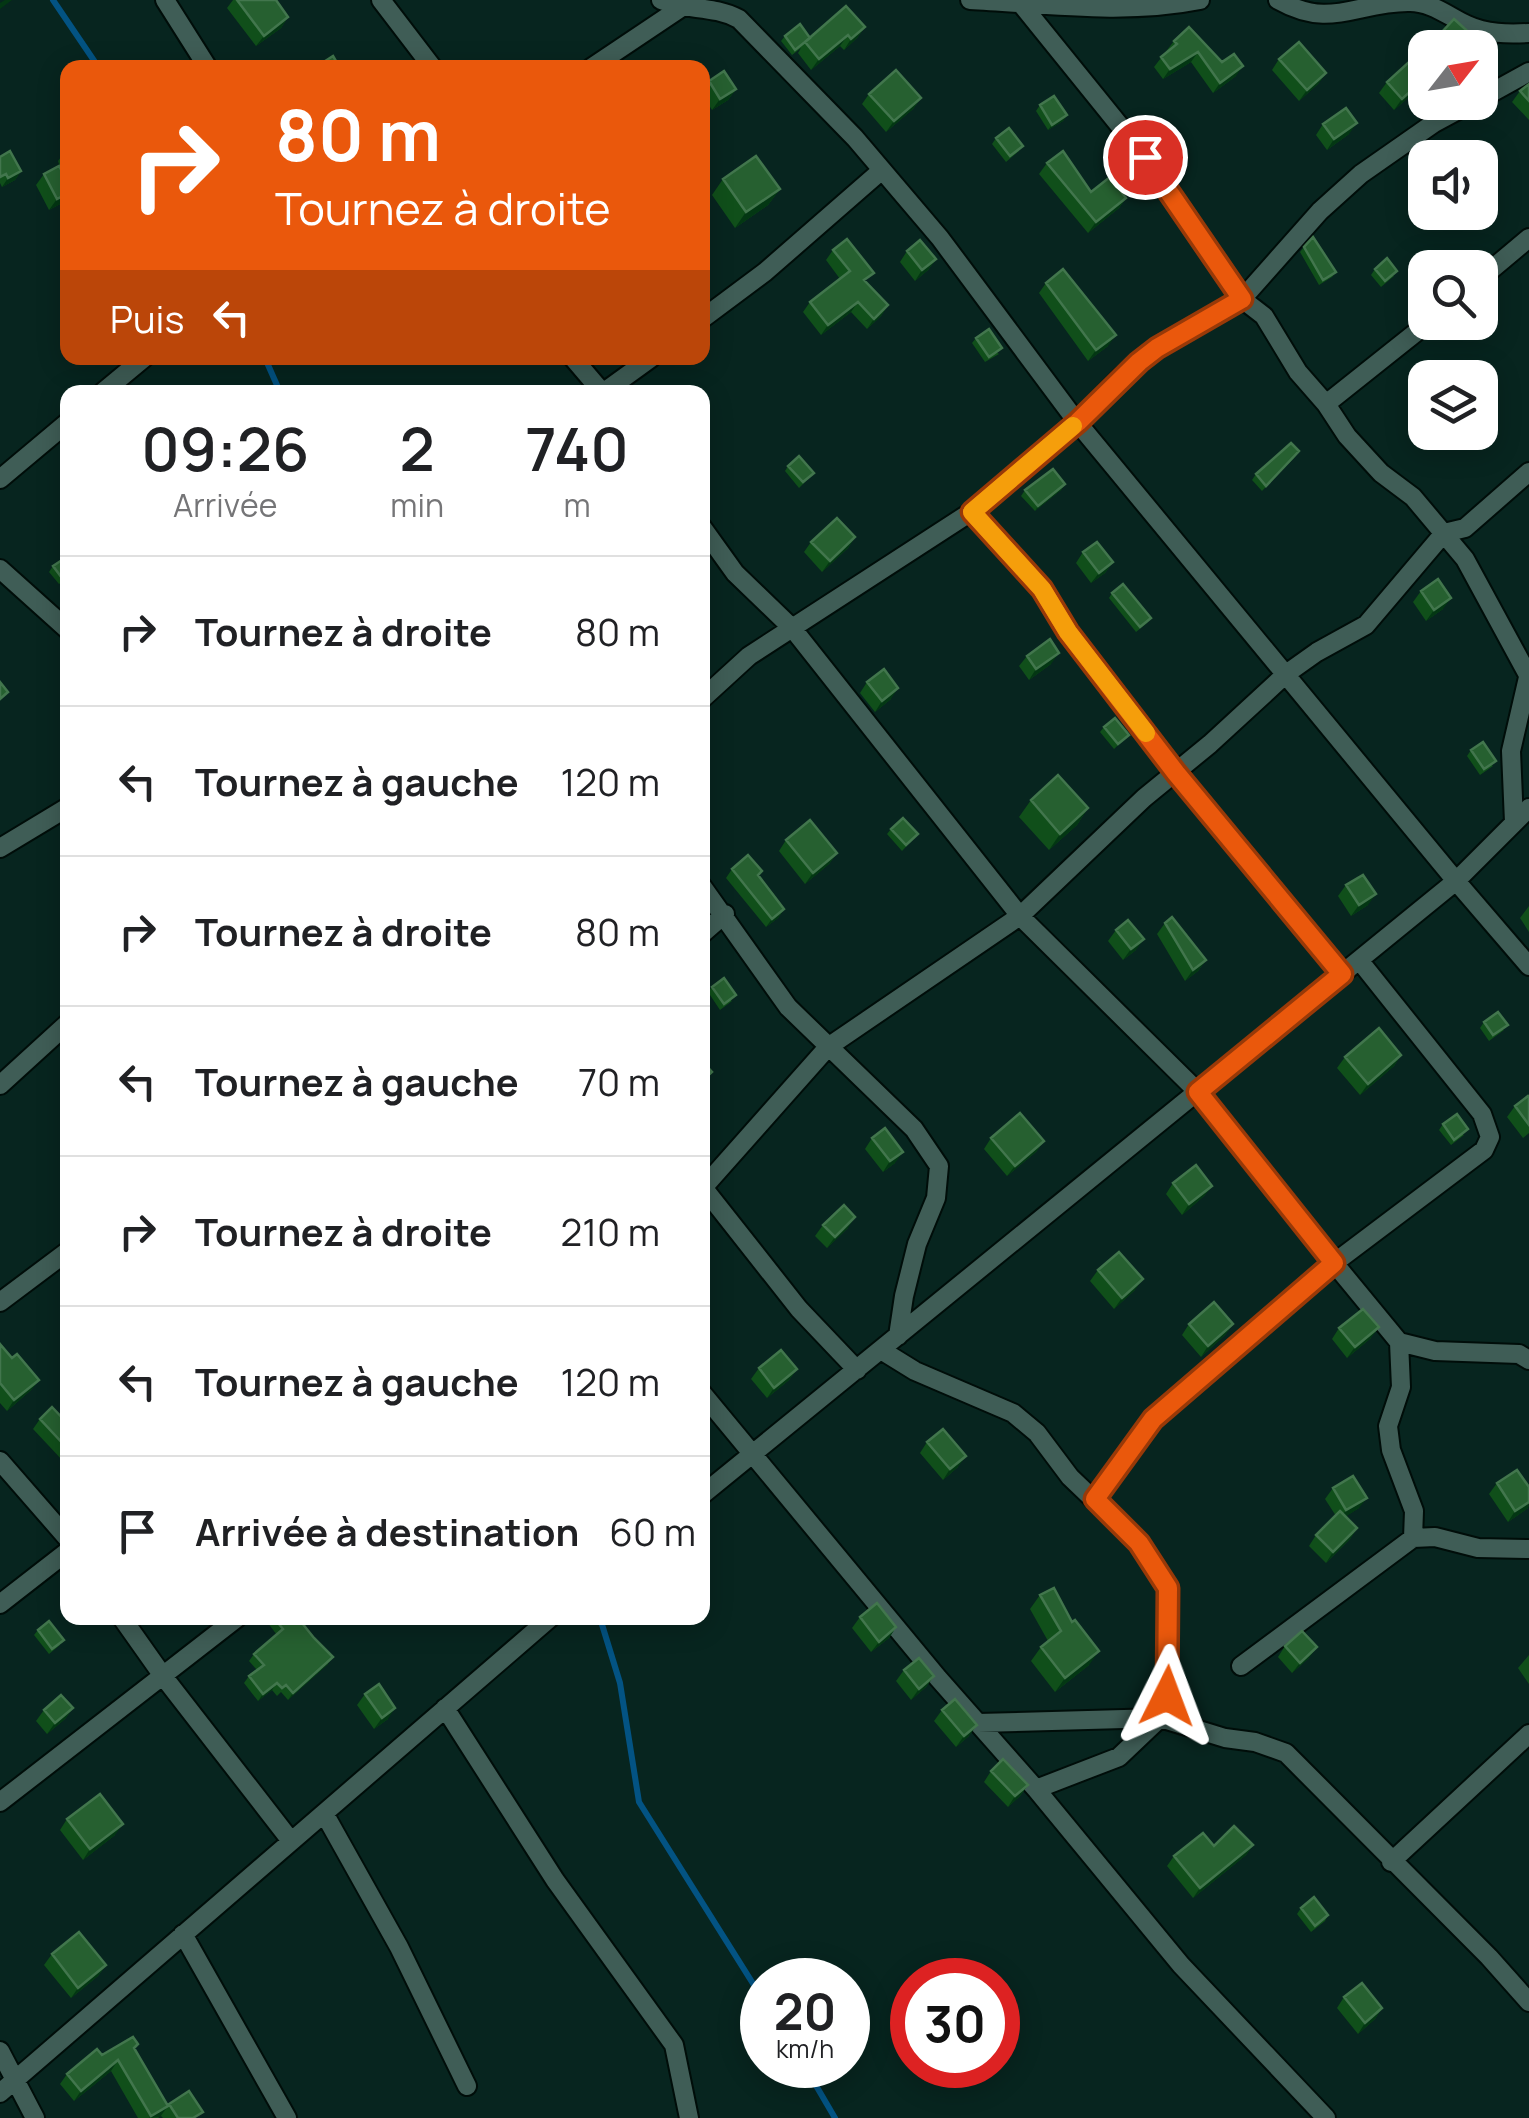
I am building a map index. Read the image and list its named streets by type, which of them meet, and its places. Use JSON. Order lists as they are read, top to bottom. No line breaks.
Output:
{"north":"top right","page":{"turn":["80 m","Tournez à droite"],"then":"Puis","eta":["09:26","Arrivée","2","min","740","m"],"list":[{"name":"Tournez à droite","value":"80 m"},{"name":"Tournez à gauche","value":"120 m"},{"name":"Tournez à droite","value":"80 m"},{"name":"Tournez à gauche","value":"70 m"},{"name":"Tournez à droite","value":"210 m"},{"name":"Tournez à gauche","value":"120 m"},{"name":"Arrivée à destination","value":"60 m"}],"speed":"20 km/h","limit":"30"}}
